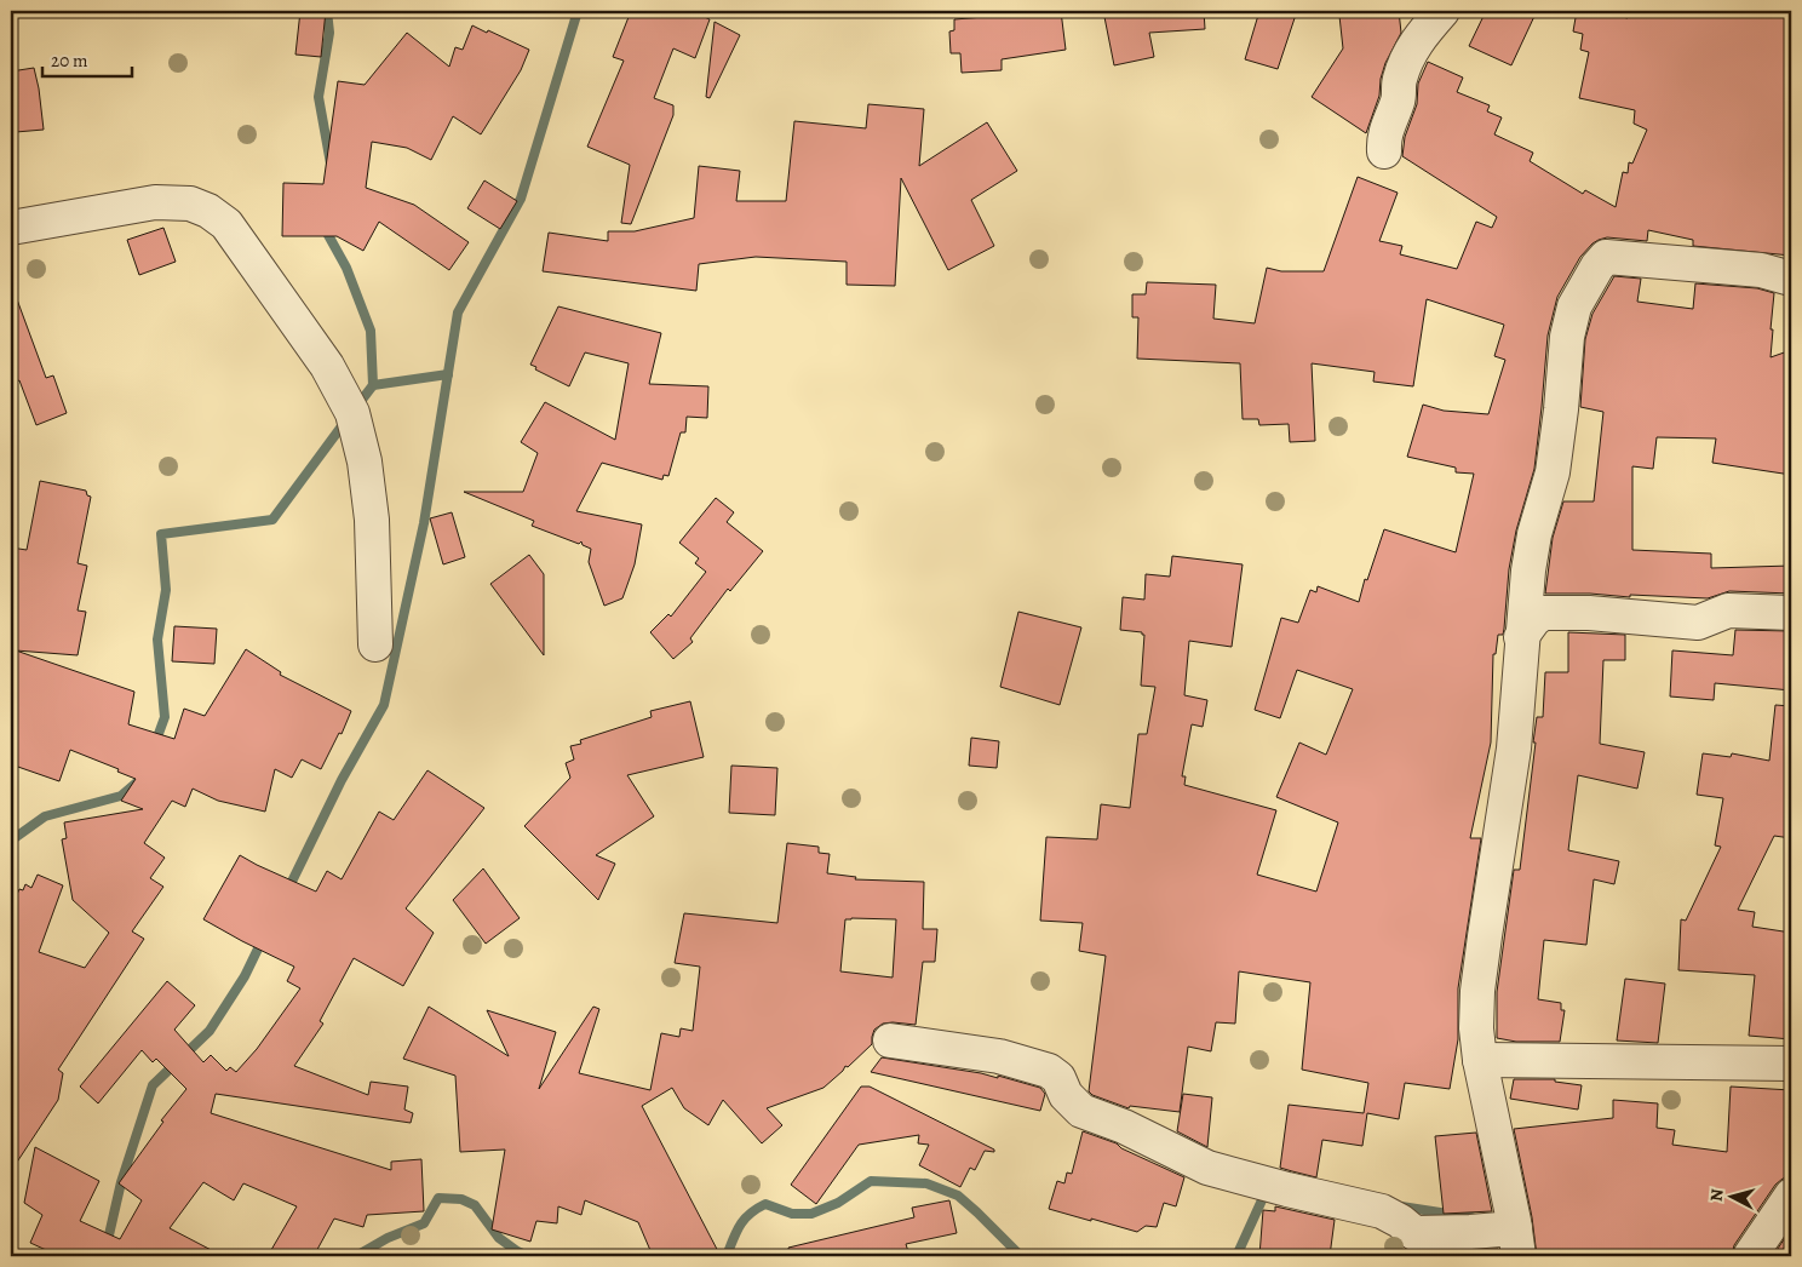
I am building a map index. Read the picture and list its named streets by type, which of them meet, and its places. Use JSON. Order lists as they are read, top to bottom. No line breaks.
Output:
{"scale_bar":"20 m","north":"left"}
